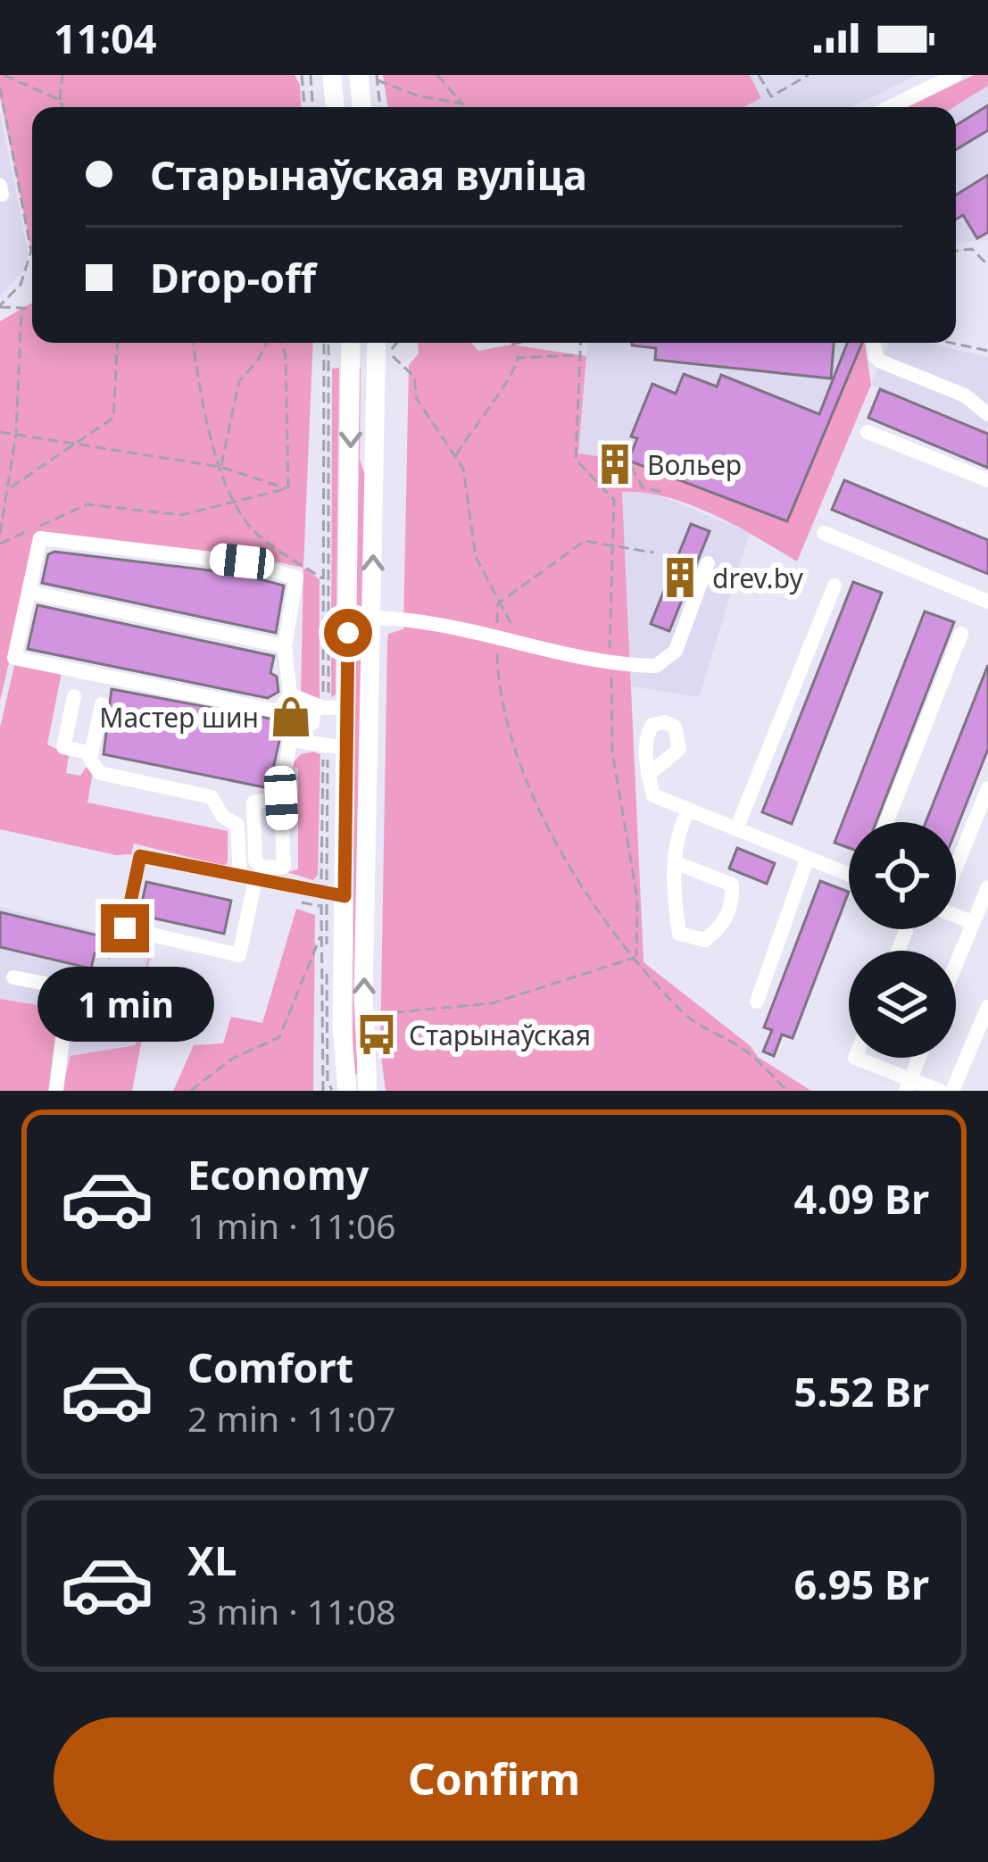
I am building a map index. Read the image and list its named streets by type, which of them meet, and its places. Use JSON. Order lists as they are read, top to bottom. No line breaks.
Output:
{"places":{"building":["Вольер","drev.by"],"shop":["Мастер шин"],"bus stop":["Старынаўская"]},"page":{"status":"11:04","banner":["Старынаўская вуліца","Drop-off"],"bubble":"1 min","list":[{"name":"Economy","note":"1 min · 11:06","value":"4.09 Br"},{"name":"Comfort","note":"2 min · 11:07","value":"5.52 Br"},{"name":"XL","note":"3 min · 11:08","value":"6.95 Br"}],"buttons":"Confirm"}}
